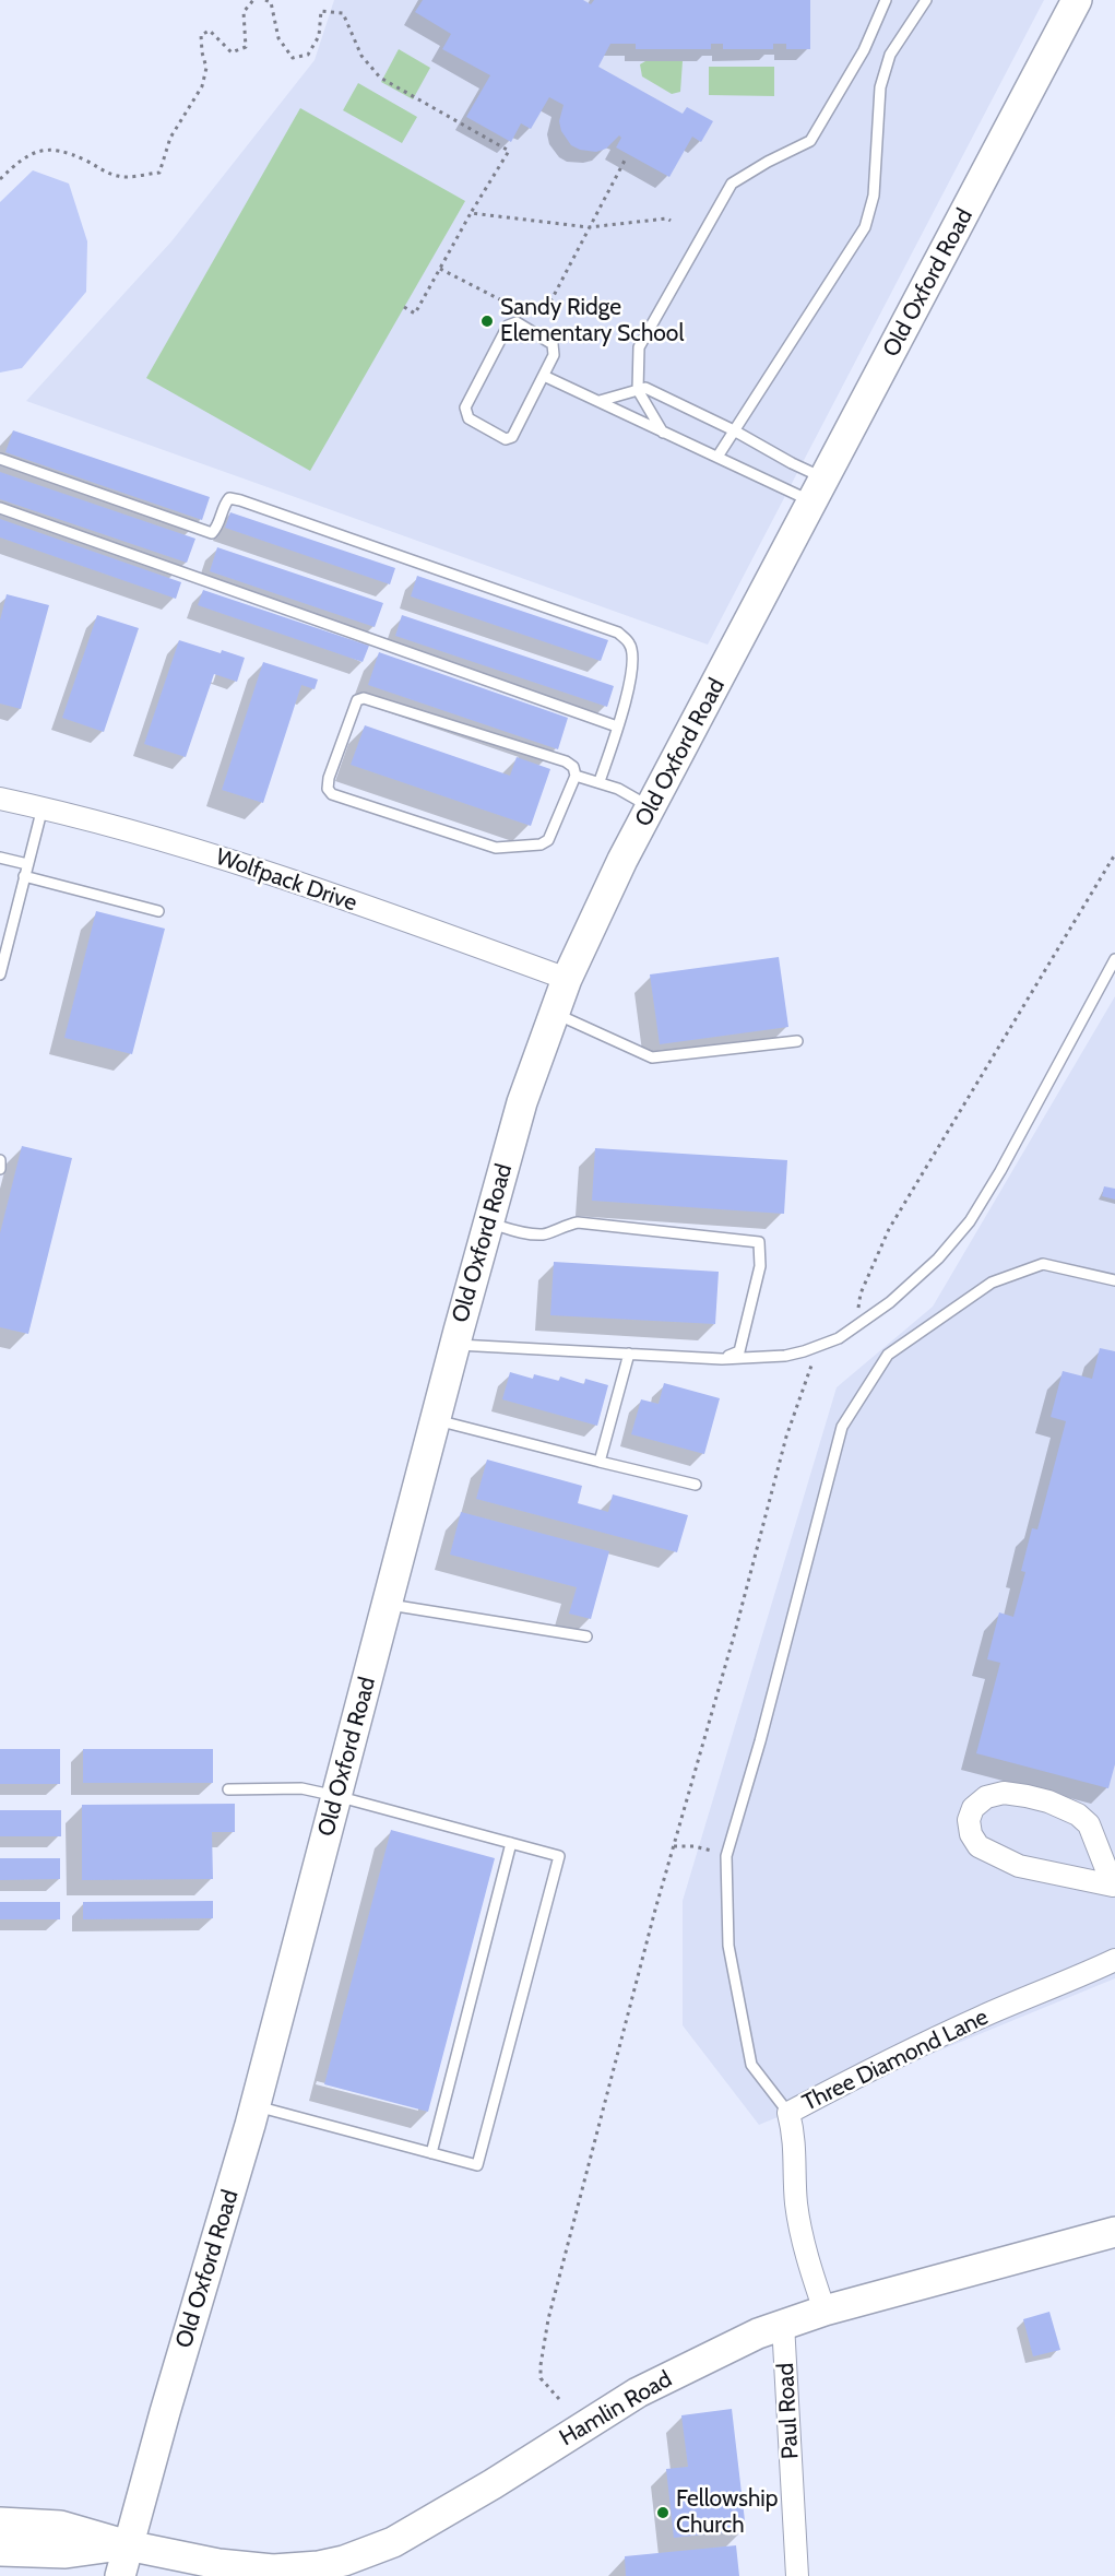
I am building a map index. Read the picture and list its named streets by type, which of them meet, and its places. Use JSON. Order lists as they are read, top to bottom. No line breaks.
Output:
{"streets":{"street":["Old Oxford Road","Wolfpack Drive","Three Diamond Lane","Hamlin Road","Paul Road"]},"crossings":[["Old Oxford Road","Wolfpack Drive"],["Old Oxford Road","Hamlin Road"],["Three Diamond Lane","Hamlin Road"],["Hamlin Road","Paul Road"]],"places":["Sandy Ridge Elementary School","Fellowship Church"]}
